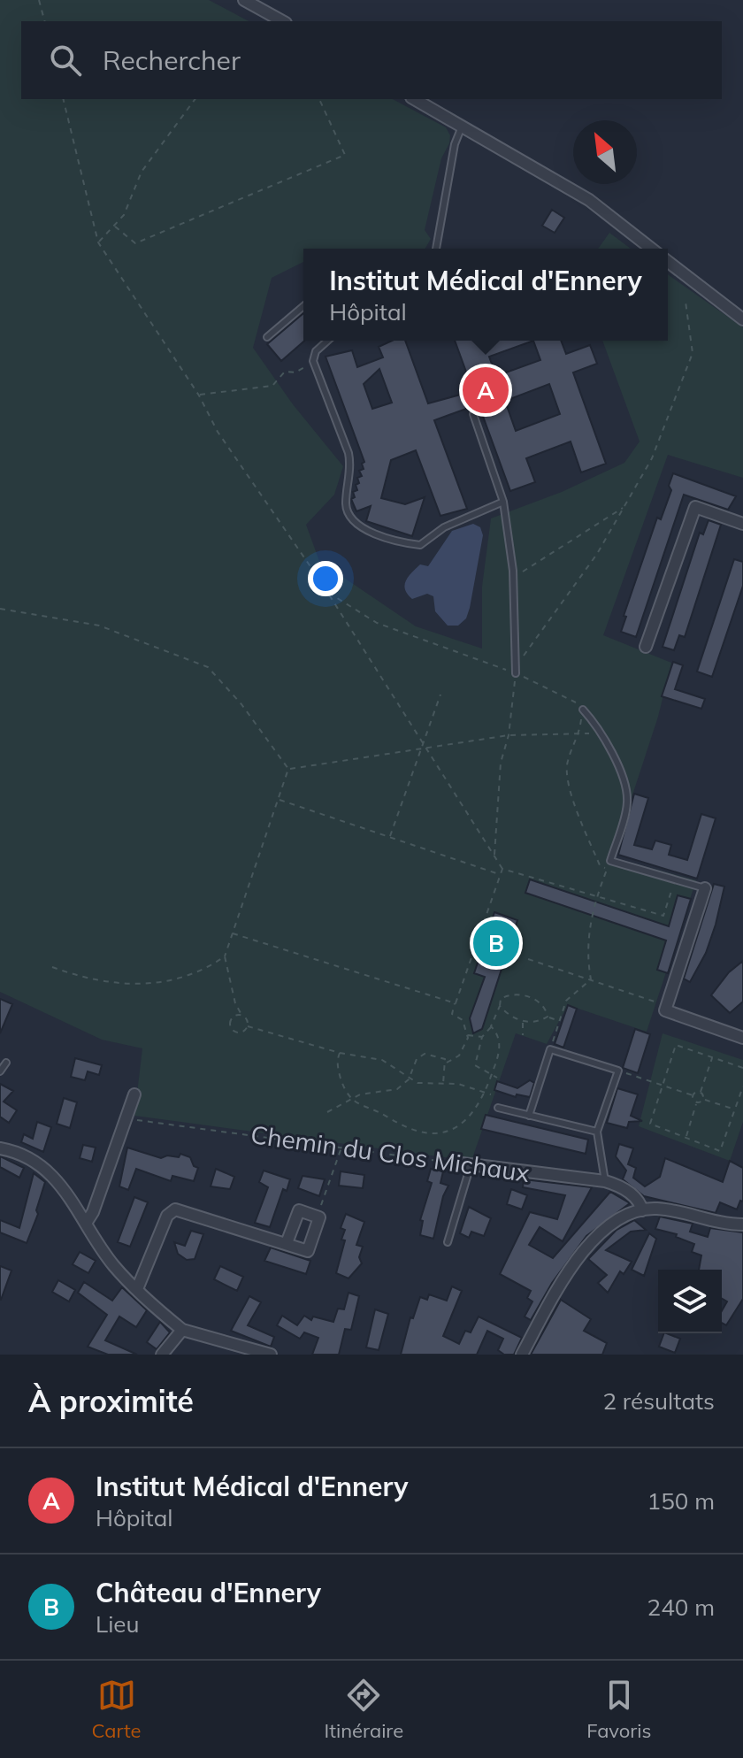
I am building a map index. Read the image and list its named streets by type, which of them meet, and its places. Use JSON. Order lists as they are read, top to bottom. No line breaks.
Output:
{"streets":{"street":["Chemin du Clos Michaux"]},"north":"top left","page":{"search":"Rechercher","popup":["Institut Médical d'Ennery","Hôpital"],"pins":["A","B"],"heading":["À proximité","2 résultats"],"list":[{"mark":"A","name":"Institut Médical d'Ennery","note":"Hôpital","value":"150 m"},{"mark":"B","name":"Château d'Ennery","note":"Lieu","value":"240 m"}],"nav":["Carte","Itinéraire","Favoris"]}}
